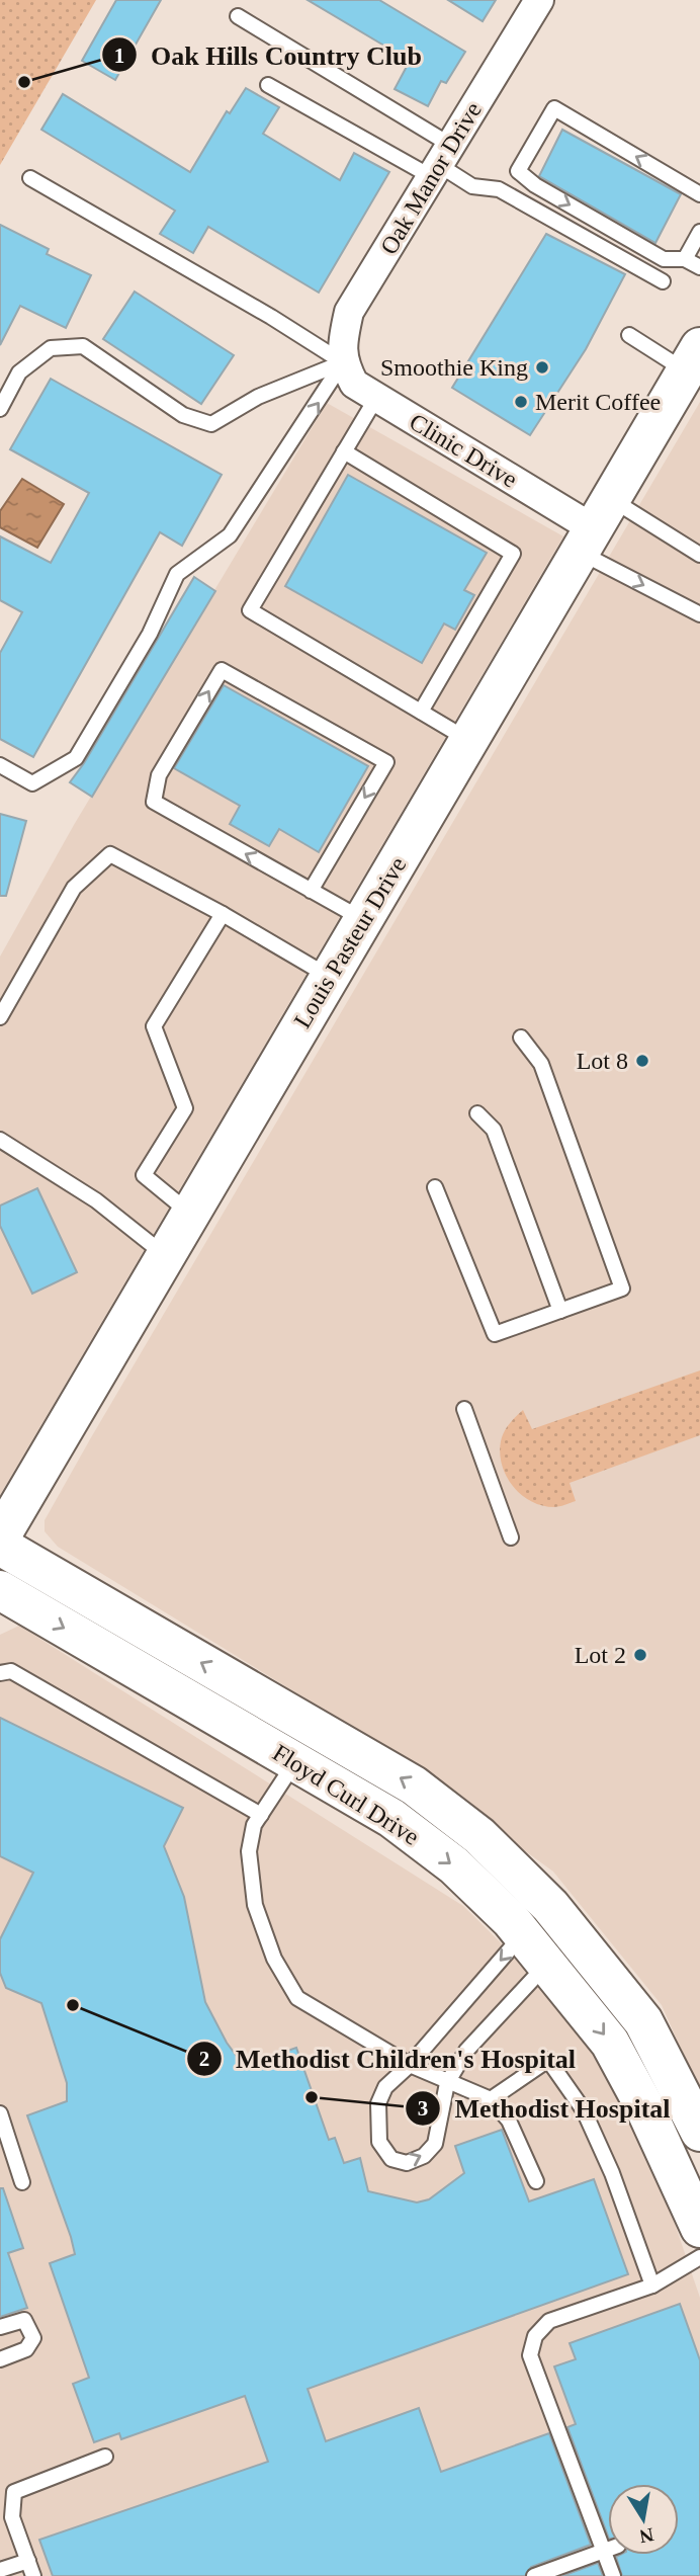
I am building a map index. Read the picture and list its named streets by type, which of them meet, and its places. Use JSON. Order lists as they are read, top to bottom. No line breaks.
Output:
{"streets":{"street":["Oak Manor Drive","Clinic Drive","Louis Pasteur Drive","Floyd Curl Drive"]},"crossings":[["Oak Manor Drive","Clinic Drive"],["Clinic Drive","Louis Pasteur Drive"],["Louis Pasteur Drive","Floyd Curl Drive"]],"places":["Oak Hills Country Club","Smoothie King","Merit Coffee","Lot 8","Lot 2","Methodist Children's Hospital","Methodist Hospital"],"north":"bottom"}
